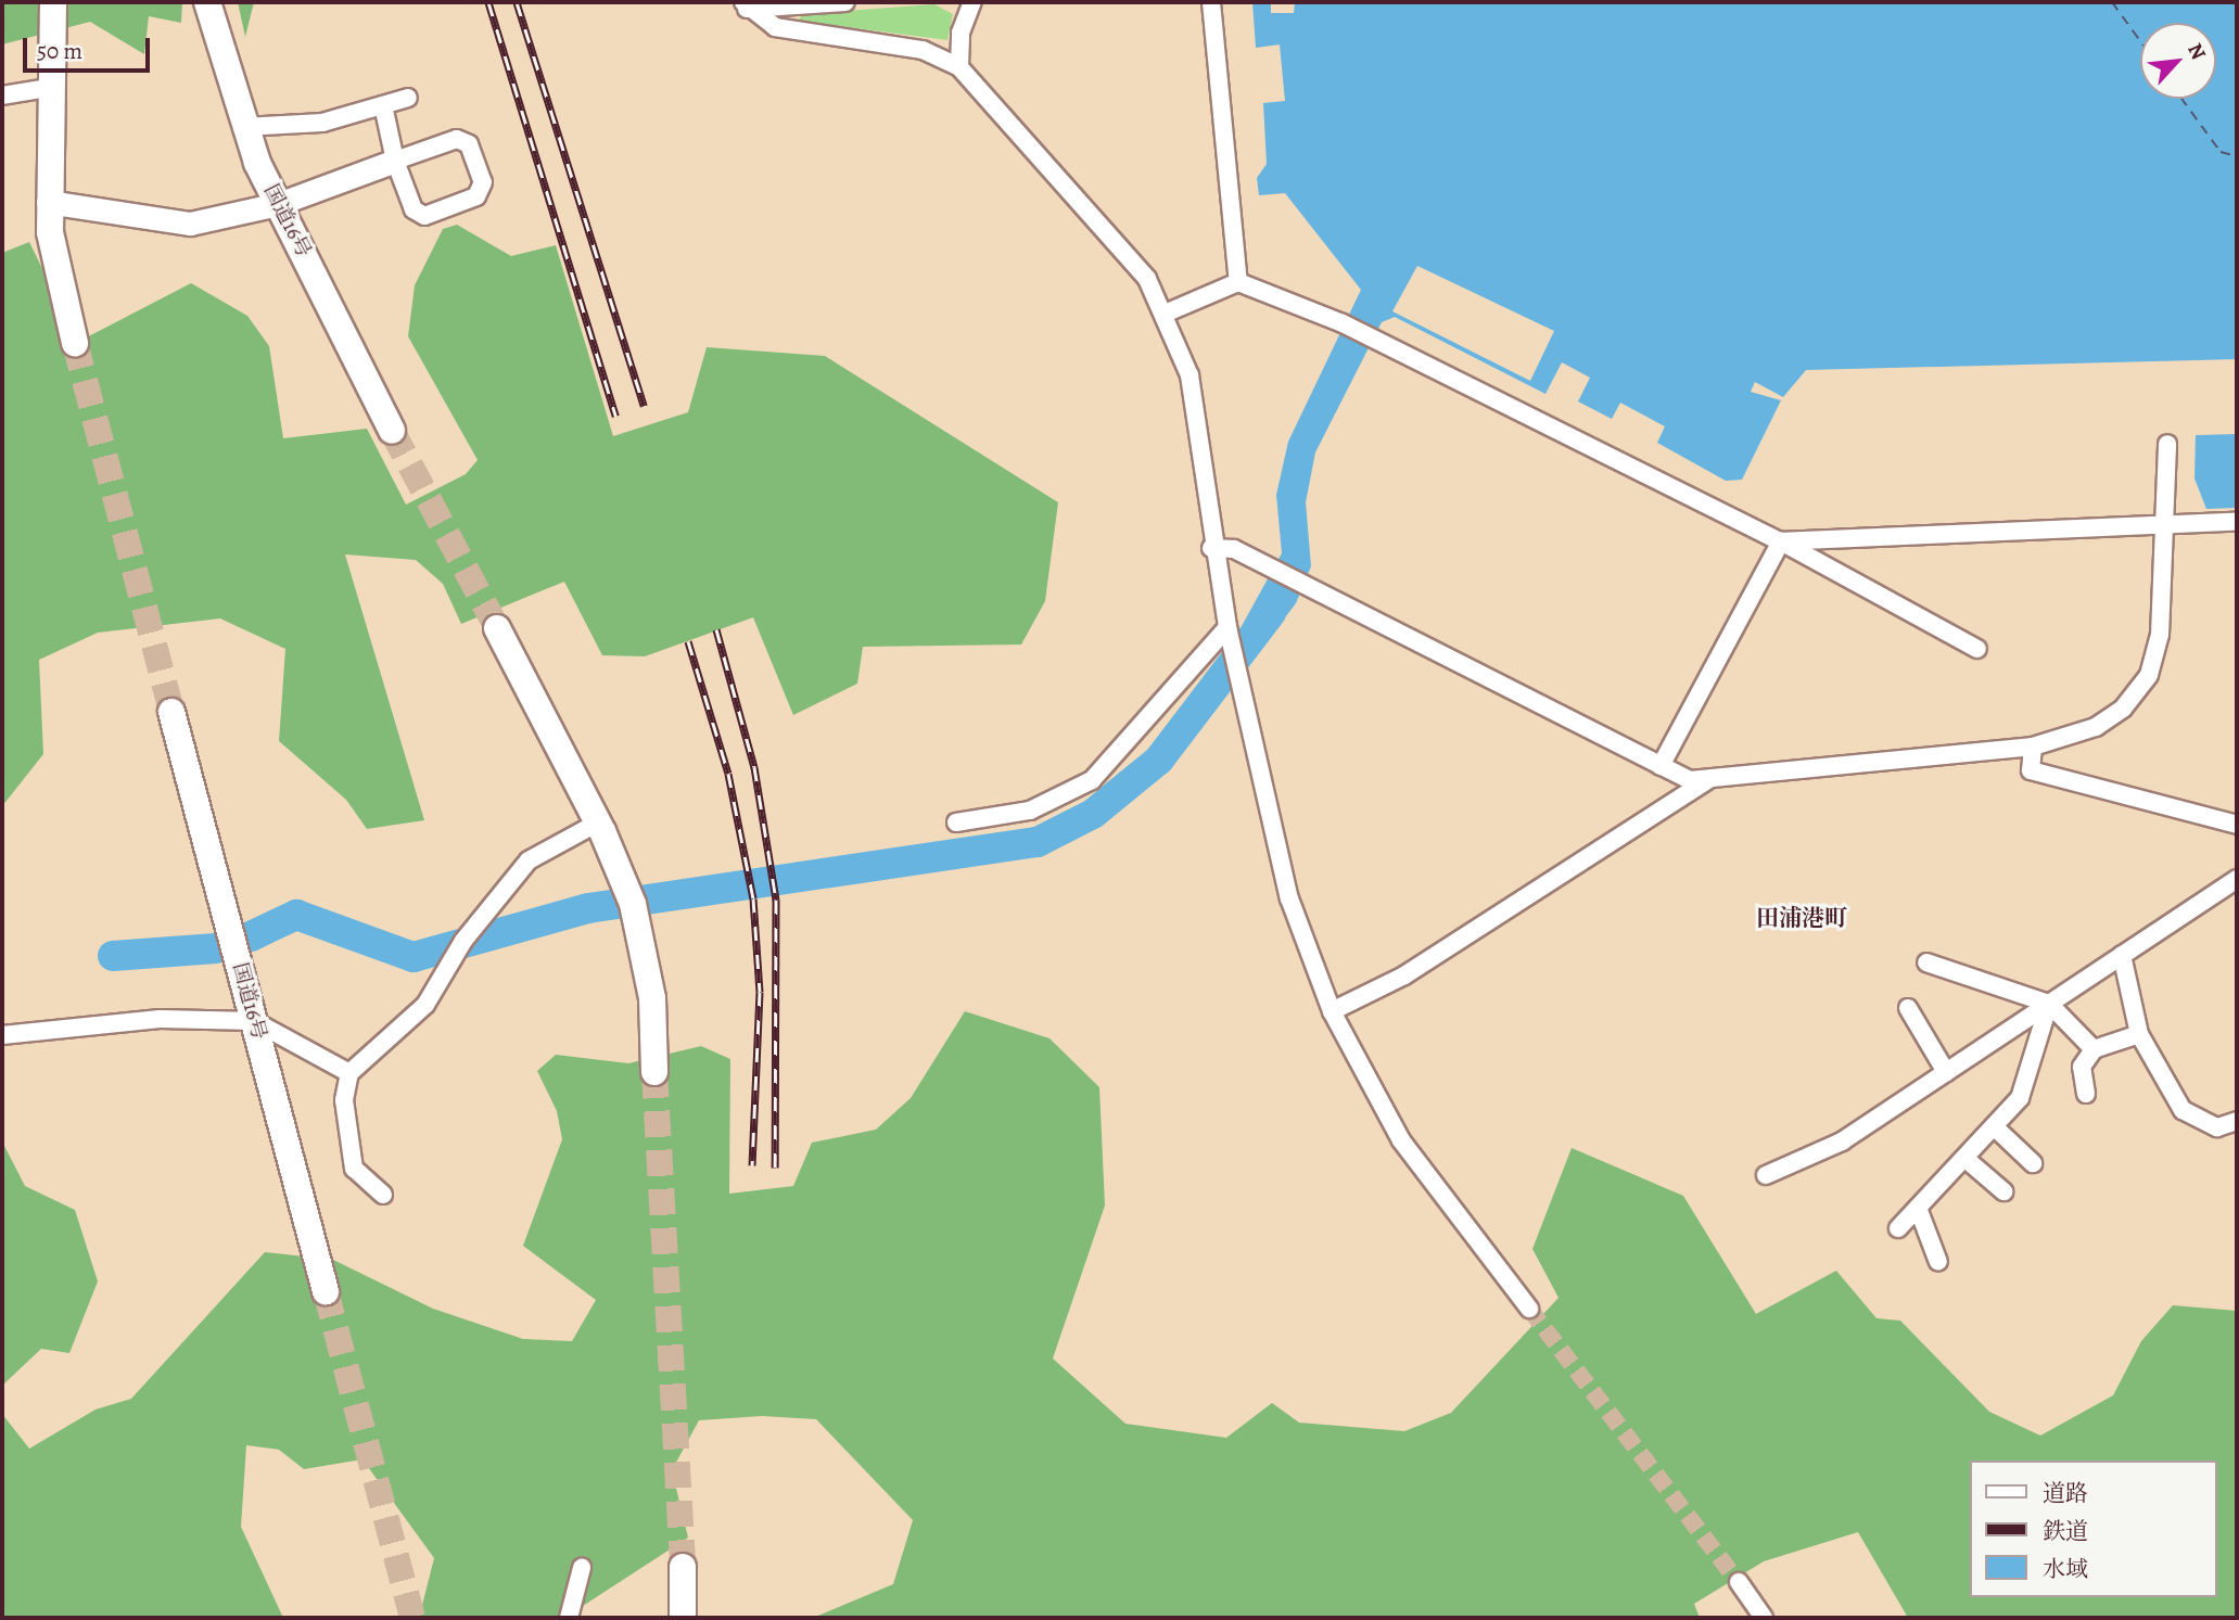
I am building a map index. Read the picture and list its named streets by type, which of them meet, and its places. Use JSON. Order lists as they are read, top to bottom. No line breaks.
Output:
{"streets":{"highway":["国道16号"]},"districts":["田浦港町"],"legend":["道路","鉄道","水域"],"scale_bar":"50 m","north":"top right"}
